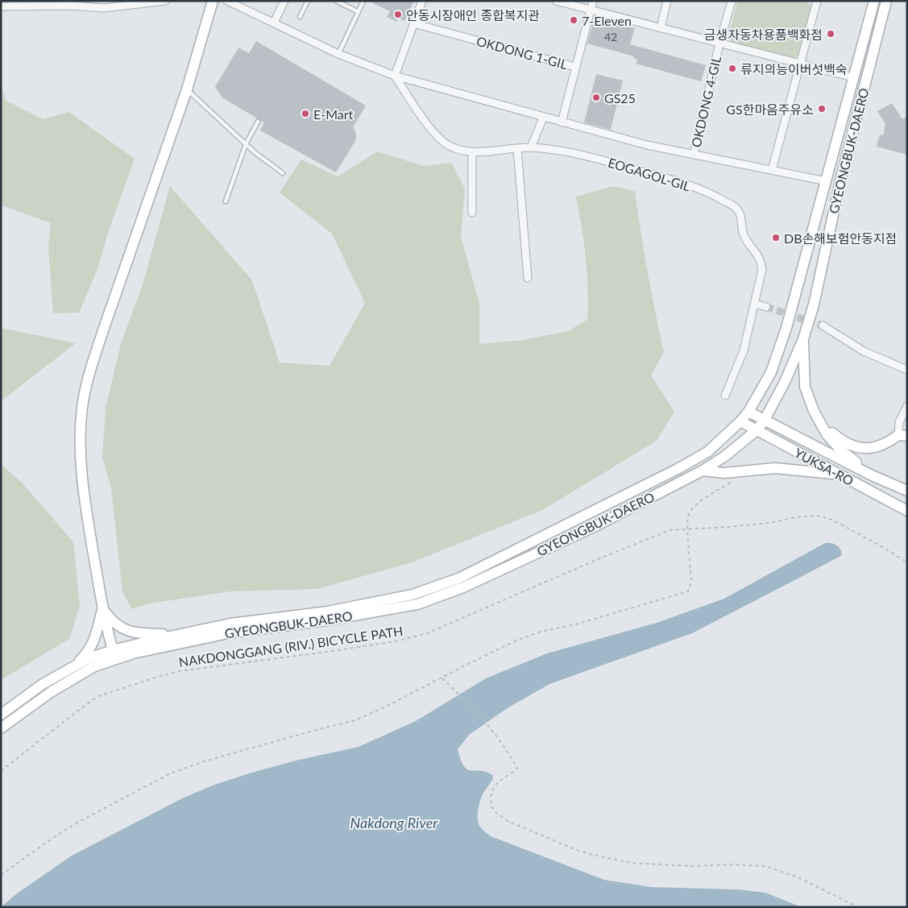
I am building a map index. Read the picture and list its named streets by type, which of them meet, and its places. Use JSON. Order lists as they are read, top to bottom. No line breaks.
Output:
{"streets":{"street":["OKDONG 1-GIL","OKDONG 4-GIL","GYEONGBUK-DAERO","EOGAGOL-GIL","YUKSA-RO"],"path":["NAKDONGGANG (RIV.) BICYCLE PATH"]},"crossings":[["GYEONGBUK-DAERO","YUKSA-RO"]],"water":["Nakdong River"],"places":["안동시장애인 종합복지관","7-Eleven","금생자동차용품백화점","류지의능이버섯백숙","GS25","GS한마음주유소","E-Mart","DB손해보험안동지점"],"house_numbers":["42"]}
